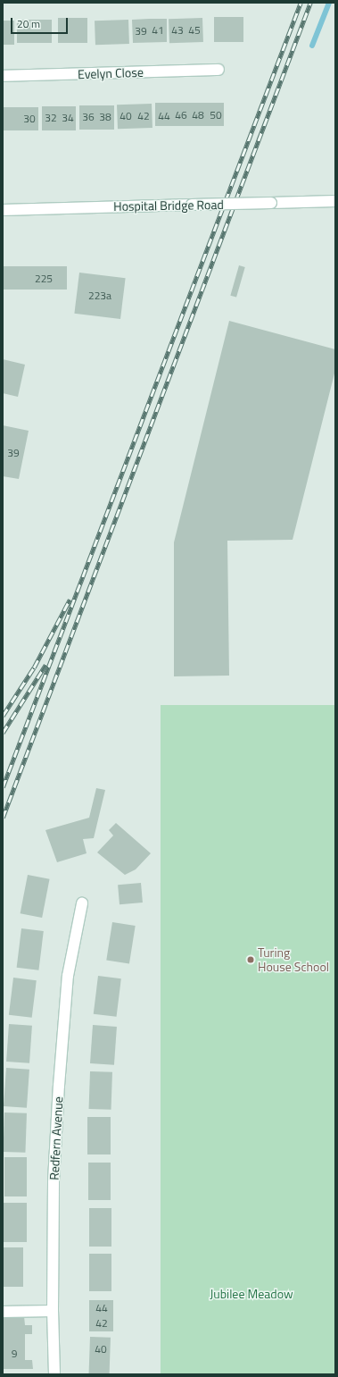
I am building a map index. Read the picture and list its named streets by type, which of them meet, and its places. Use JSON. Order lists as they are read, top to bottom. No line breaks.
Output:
{"streets":{"street":["Evelyn Close","Hospital Bridge Road","Redfern Avenue"]},"parks":["Jubilee Meadow"],"places":["Turing House School"],"house_numbers":["41","43","45","39","46","48","50","40","42","44","36","38","32","34","30","225","223a","39","44","42","40","9"],"scale_bar":"20 m"}
